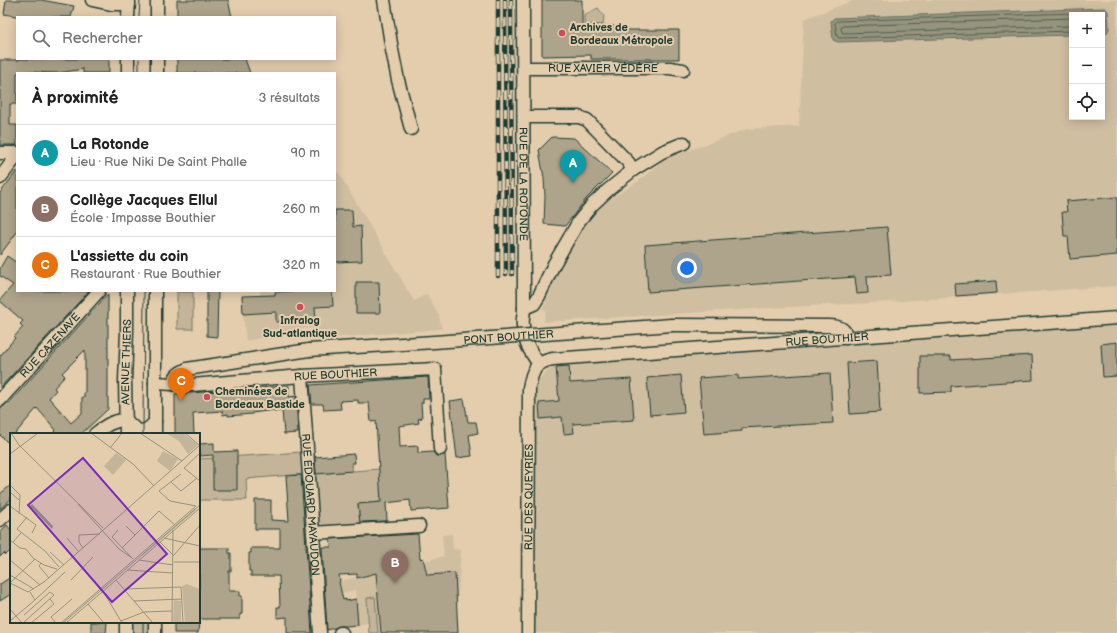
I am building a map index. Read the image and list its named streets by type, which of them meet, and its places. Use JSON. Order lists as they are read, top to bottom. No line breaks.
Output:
{"streets":{"street":["RUE XAVIER VÉDÈRE","RUE DE LA ROTONDE","PONT BOUTHIER","RUE BOUTHIER","RUE CAZENAVE","AVENUE THIERS","RUE DES QUEYRIES","RUE ÉDOUARD MAYAUDON"]},"crossings":[["RUE XAVIER VÉDÈRE","RUE DE LA ROTONDE"],["RUE DE LA ROTONDE","RUE BOUTHIER"],["RUE DE LA ROTONDE","RUE DES QUEYRIES"],["PONT BOUTHIER","RUE BOUTHIER"],["RUE BOUTHIER","RUE DES QUEYRIES"],["RUE BOUTHIER","RUE ÉDOUARD MAYAUDON"]],"places":["Archives de Bordeaux Métropole","Infralog Sud-atlantique","Cheminées de Bordeaux Bastide"],"page":{"map_buttons":["+","−"],"search":"Rechercher","heading":["À proximité","3 résultats"],"list":[{"mark":"A","name":"La Rotonde","note":"Lieu · Rue Niki De Saint Phalle","value":"90 m"},{"mark":"B","name":"Collège Jacques Ellul","note":"École · Impasse Bouthier","value":"260 m"},{"mark":"C","name":"L'assiette du coin","note":"Restaurant · Rue Bouthier","value":"320 m"}],"pins":["A","C","B"]}}
